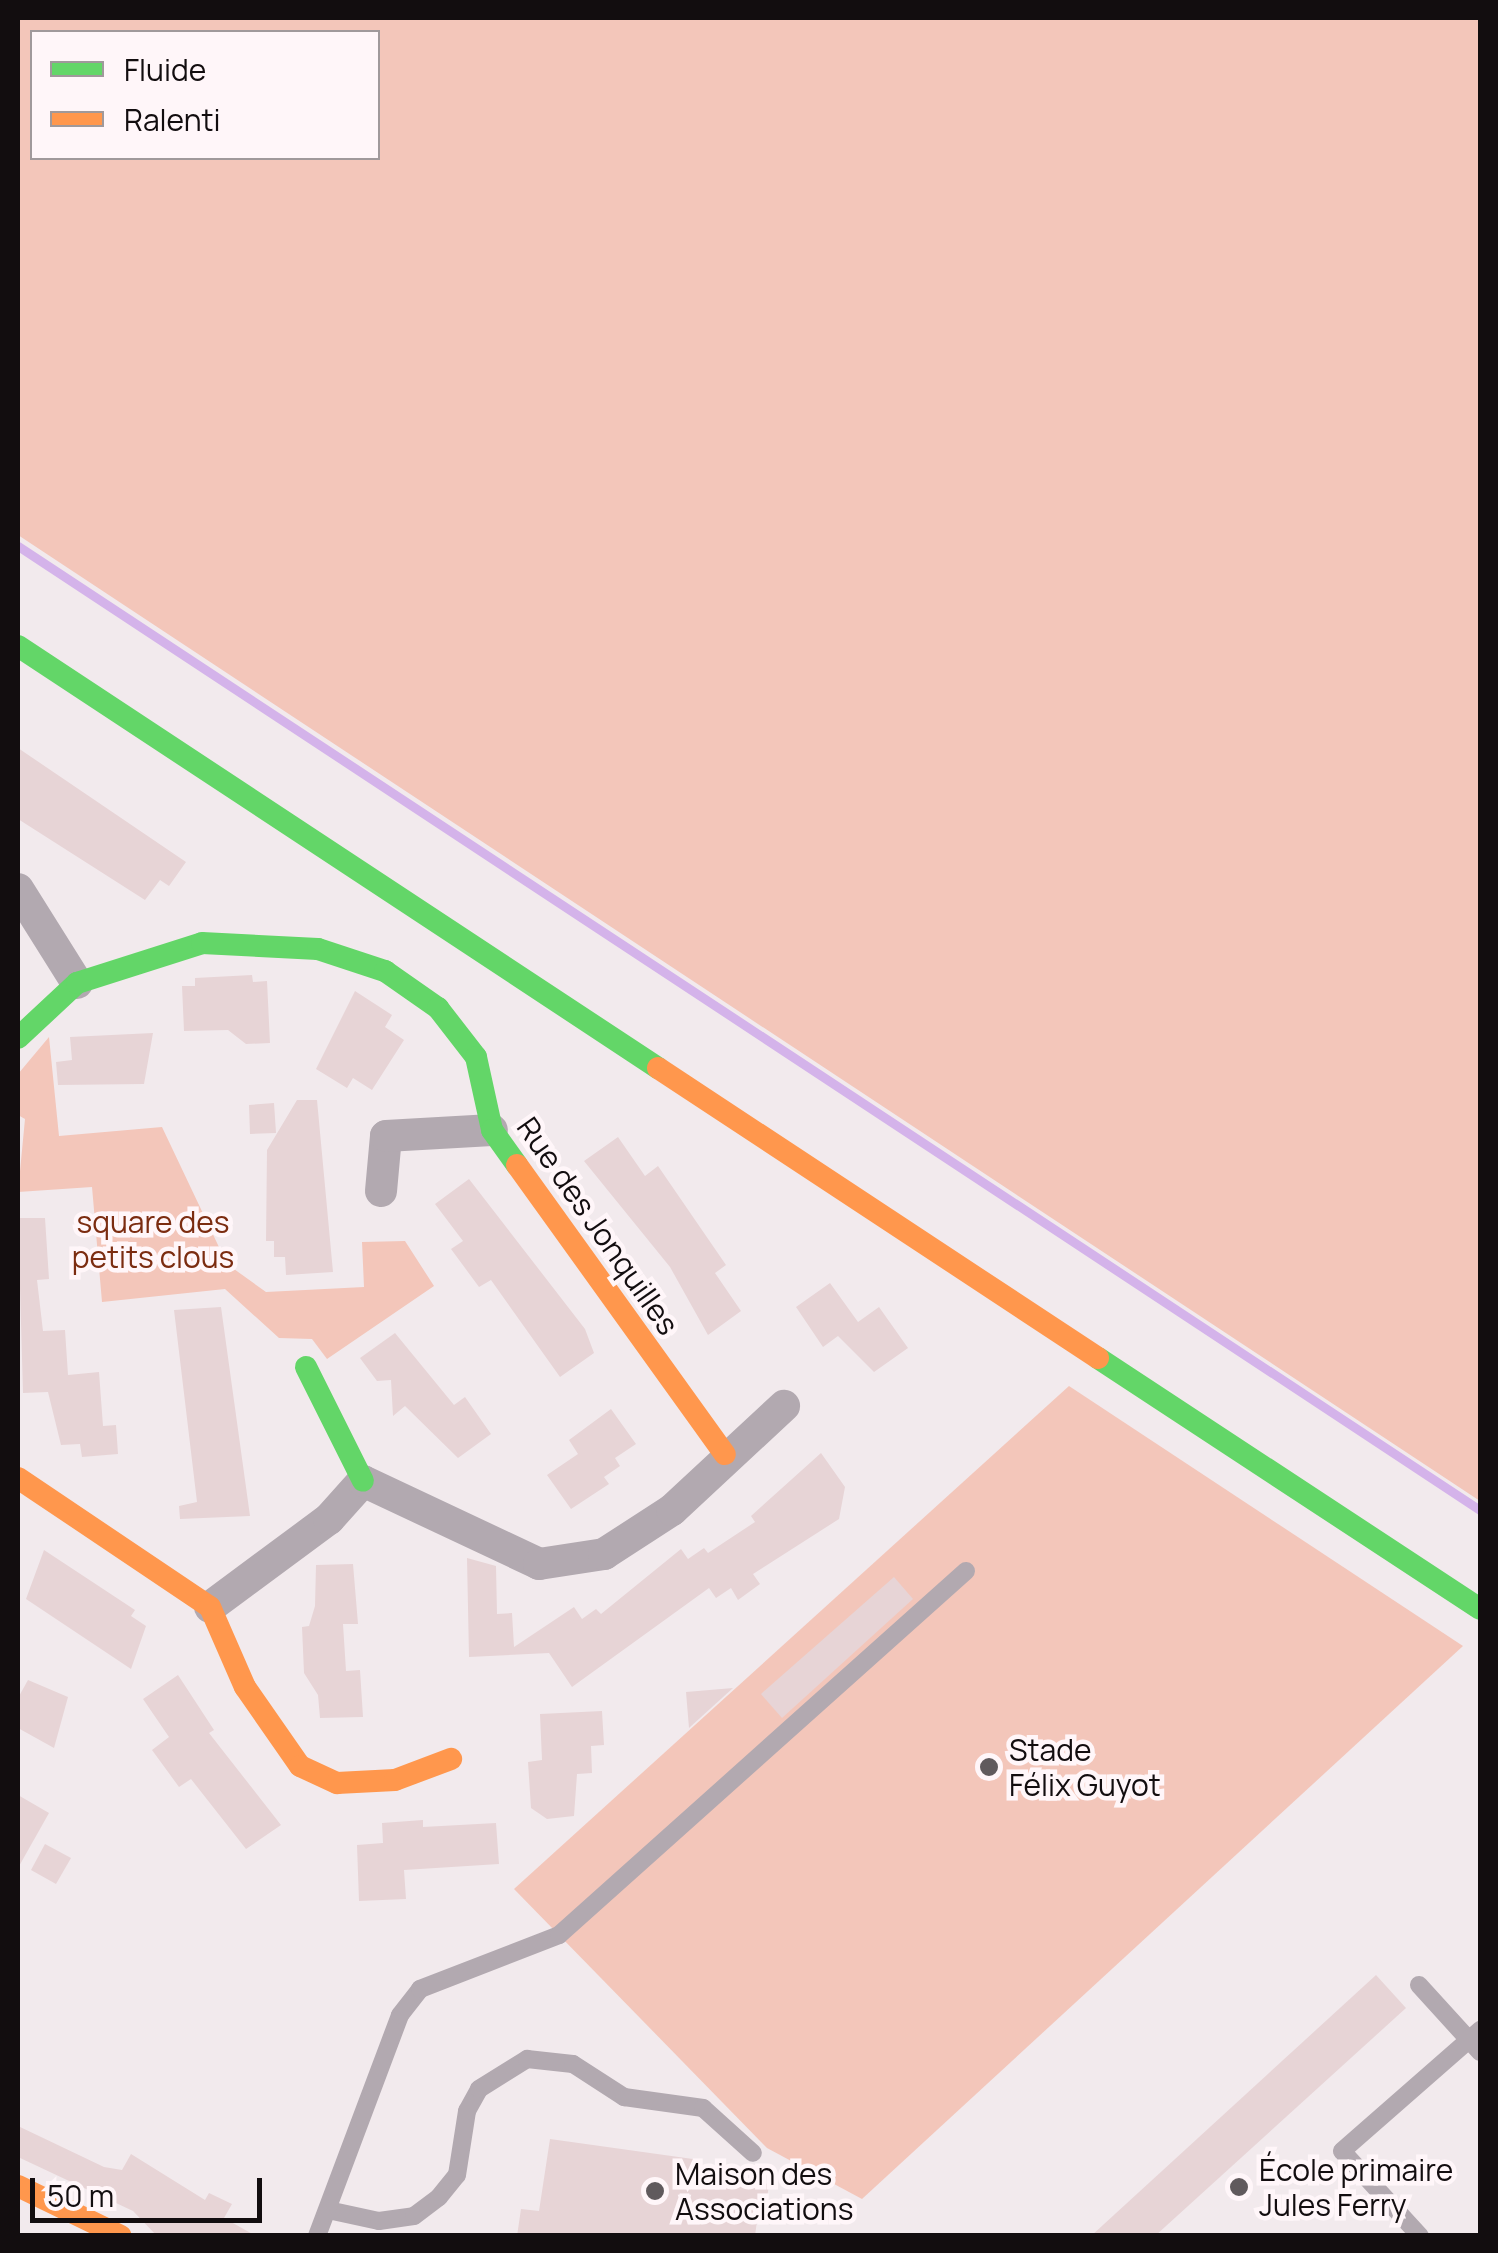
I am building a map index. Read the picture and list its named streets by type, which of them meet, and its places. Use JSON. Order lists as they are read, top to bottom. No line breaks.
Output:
{"streets":{"street":["Rue des Jonquilles"]},"parks":["square des petits clous"],"places":["Stade Félix Guyot","École primaire Jules Ferry","Maison des Associations"],"legend":["Fluide","Ralenti"],"scale_bar":"50 m"}
